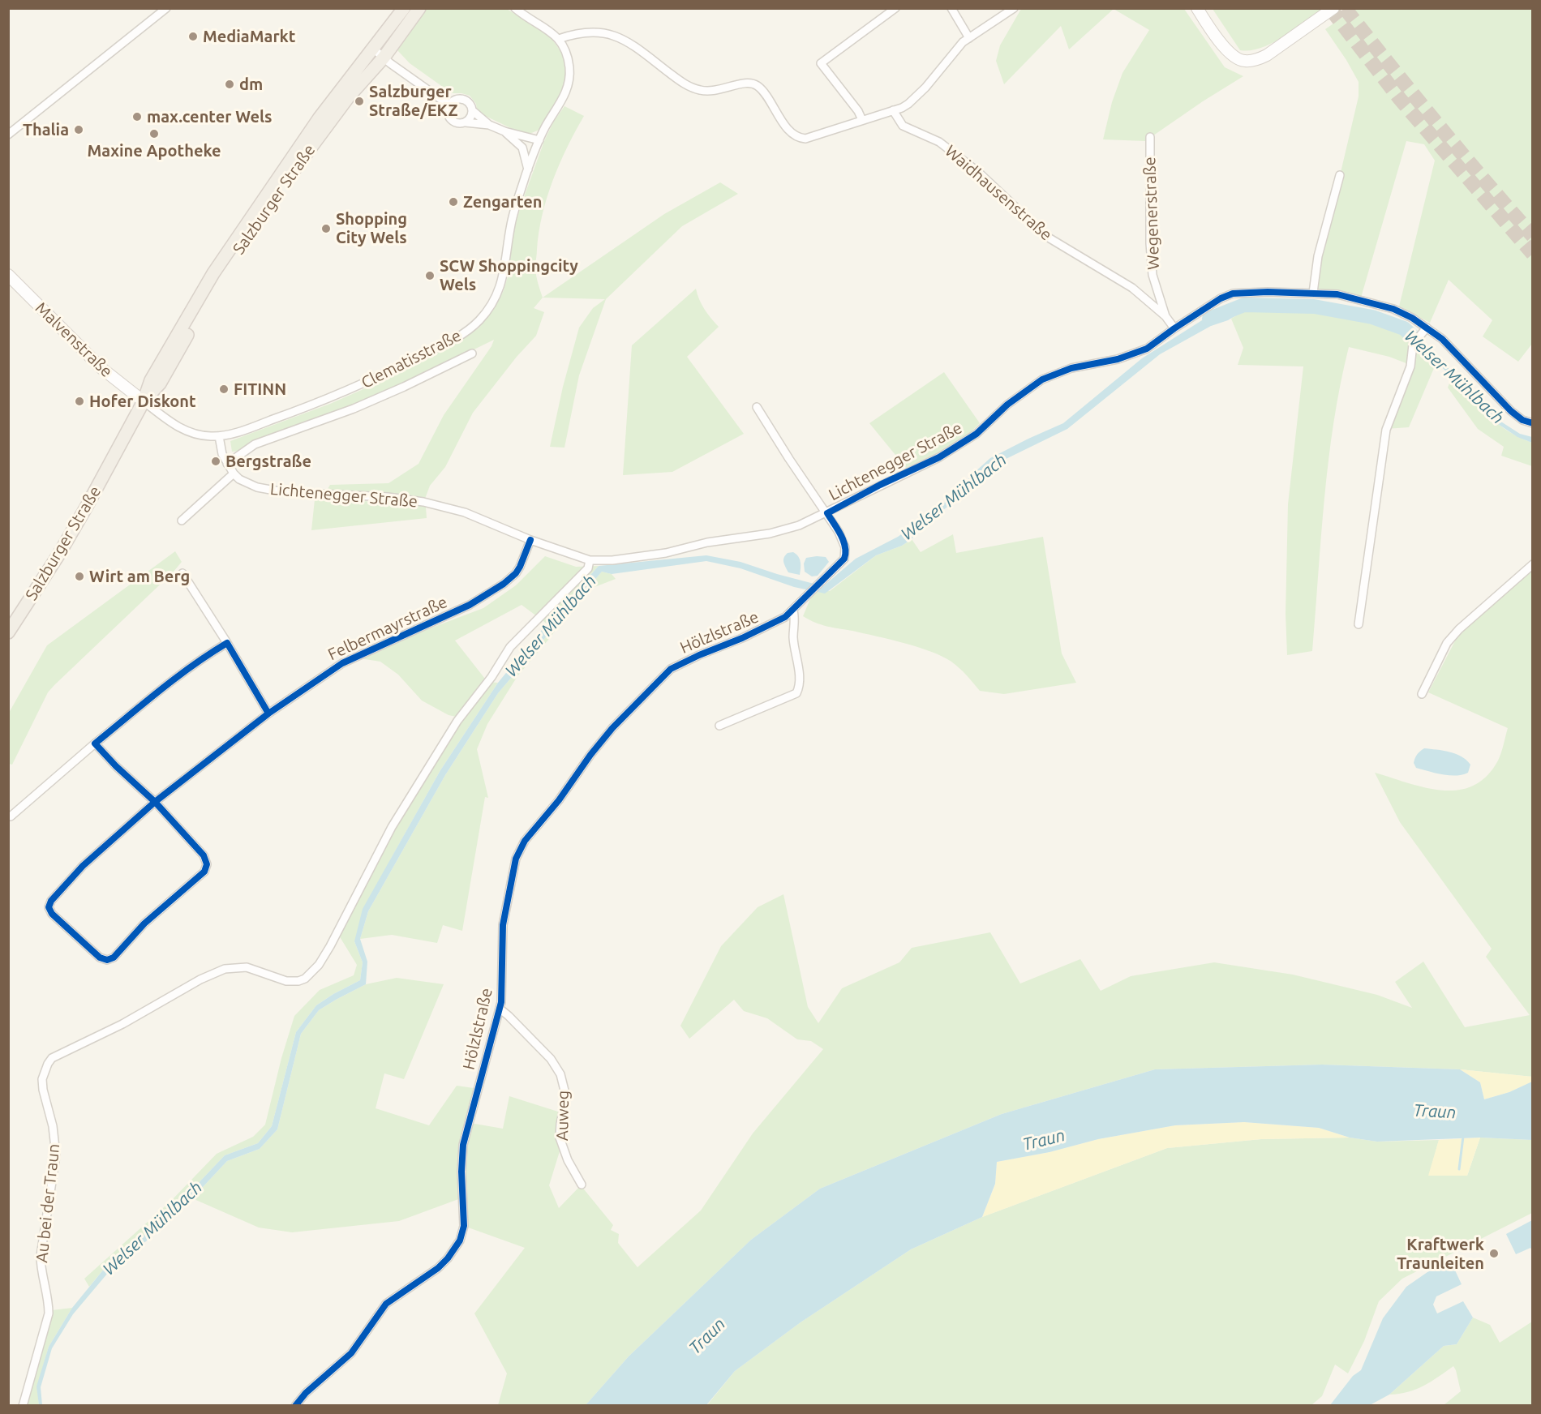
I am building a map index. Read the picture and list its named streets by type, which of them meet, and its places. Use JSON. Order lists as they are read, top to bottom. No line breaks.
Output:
{"streets":{"main road":["Salzburger Straße"],"street":["Waidhausenstraße","Wegenerstraße","Malvenstraße","Clematisstraße","Lichtenegger Straße","Felbermayrstraße","Hölzlstraße","Auweg","Au bei der Traun"]},"crossings":[["Waidhausenstraße","Wegenerstraße"],["Waidhausenstraße","Lichtenegger Straße"],["Salzburger Straße","Malvenstraße"],["Clematisstraße","Lichtenegger Straße"],["Lichtenegger Straße","Felbermayrstraße"],["Lichtenegger Straße","Hölzlstraße"],["Lichtenegger Straße","Au bei der Traun"],["Hölzlstraße","Auweg"]],"water":["Welser Mühlbach","Traun"],"places":["MediaMarkt","dm","Salzburger Straße/EKZ","max.center Wels","Thalia","Maxine Apotheke","Zengarten","Shopping City Wels","SCW Shoppingcity Wels","FITINN","Hofer Diskont","Bergstraße","Wirt am Berg","Kraftwerk Traunleiten"]}
